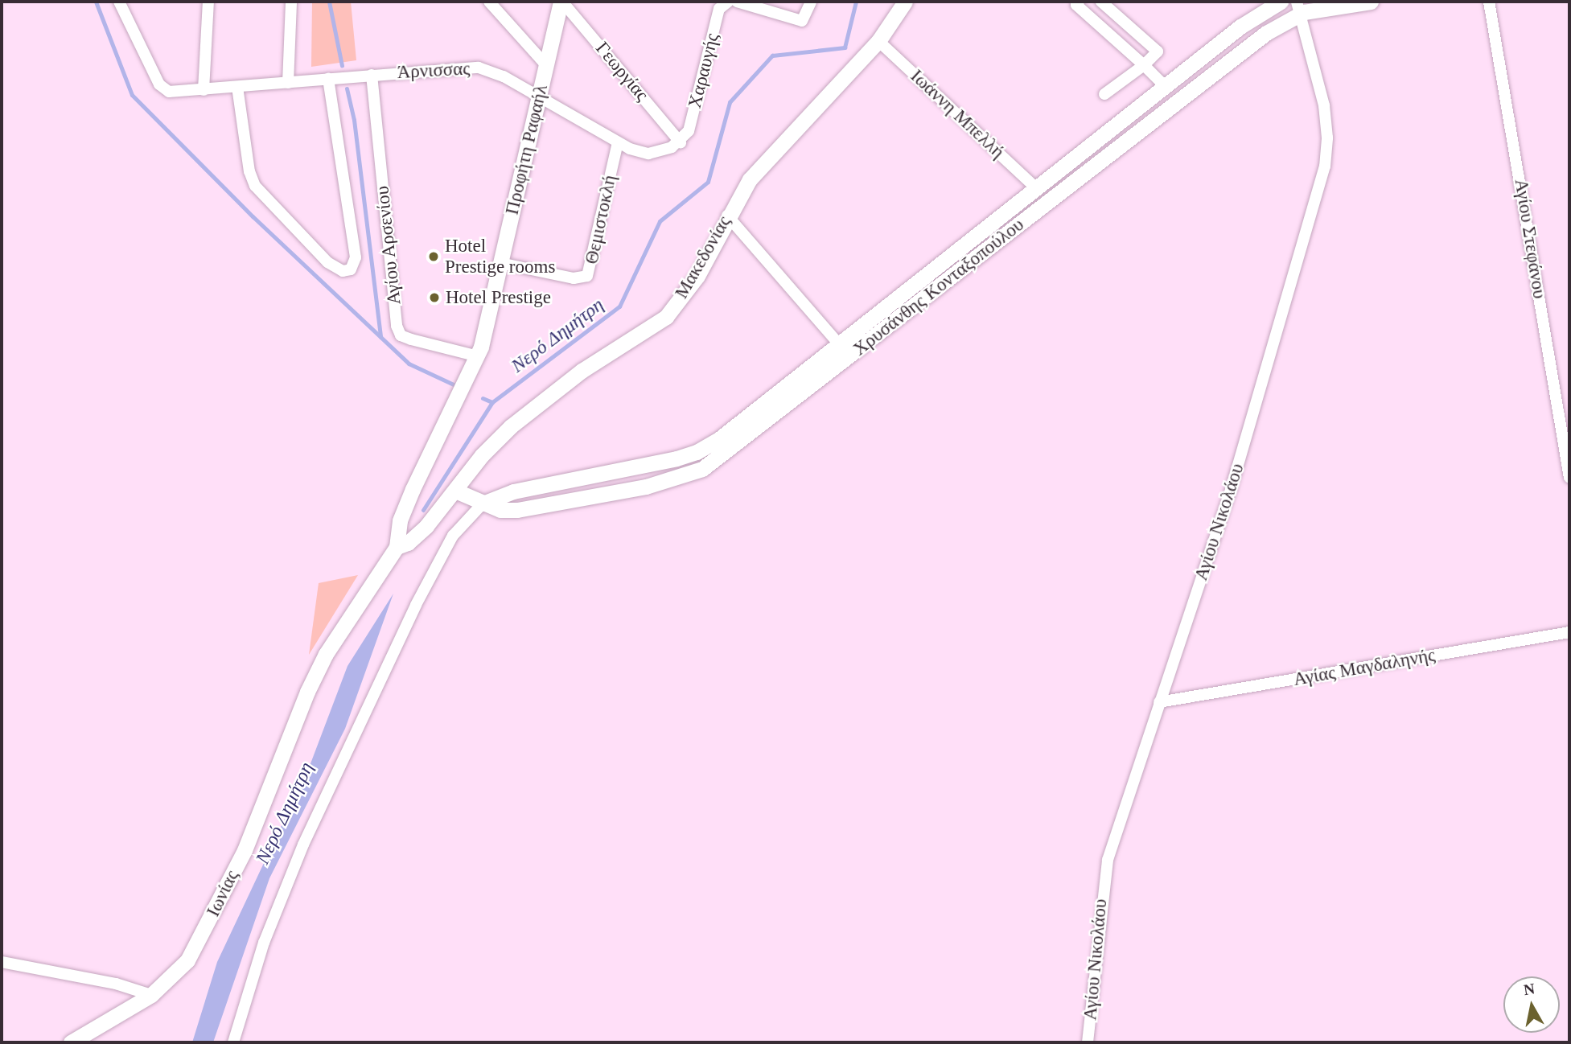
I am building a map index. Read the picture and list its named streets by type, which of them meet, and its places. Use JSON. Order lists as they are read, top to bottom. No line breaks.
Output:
{"streets":{"street":["Άρνισσας","Χαραυγής","Γεωργίας","Ιωάννη Μπελλή","Προφήτη Ραφαήλ","Θεμιστοκλή","Αγίου Στεφάνου","Αγίου Αρσενίου","Μακεδονίας","Χρυσάνθης Κονταξοπούλου","Αγίου Νικολάου","Αγίας Μαγδαληνής","Ιωνίας"]},"crossings":[["Άρνισσας","Χαραυγής"],["Άρνισσας","Γεωργίας"],["Άρνισσας","Προφήτη Ραφαήλ"],["Άρνισσας","Θεμιστοκλή"],["Άρνισσας","Αγίου Αρσενίου"],["Χαραυγής","Γεωργίας"],["Γεωργίας","Προφήτη Ραφαήλ"],["Ιωάννη Μπελλή","Μακεδονίας"],["Ιωάννη Μπελλή","Χρυσάνθης Κονταξοπούλου"],["Προφήτη Ραφαήλ","Θεμιστοκλή"],["Προφήτη Ραφαήλ","Αγίου Αρσενίου"],["Προφήτη Ραφαήλ","Μακεδονίας"],["Προφήτη Ραφαήλ","Ιωνίας"],["Μακεδονίας","Χρυσάνθης Κονταξοπούλου"],["Μακεδονίας","Ιωνίας"],["Χρυσάνθης Κονταξοπούλου","Αγίου Νικολάου"],["Αγίου Νικολάου","Αγίας Μαγδαληνής"]],"water":["Νερό Δημήτρη"],"places":["Hotel Prestige rooms","Hotel Prestige"],"north":"top"}
